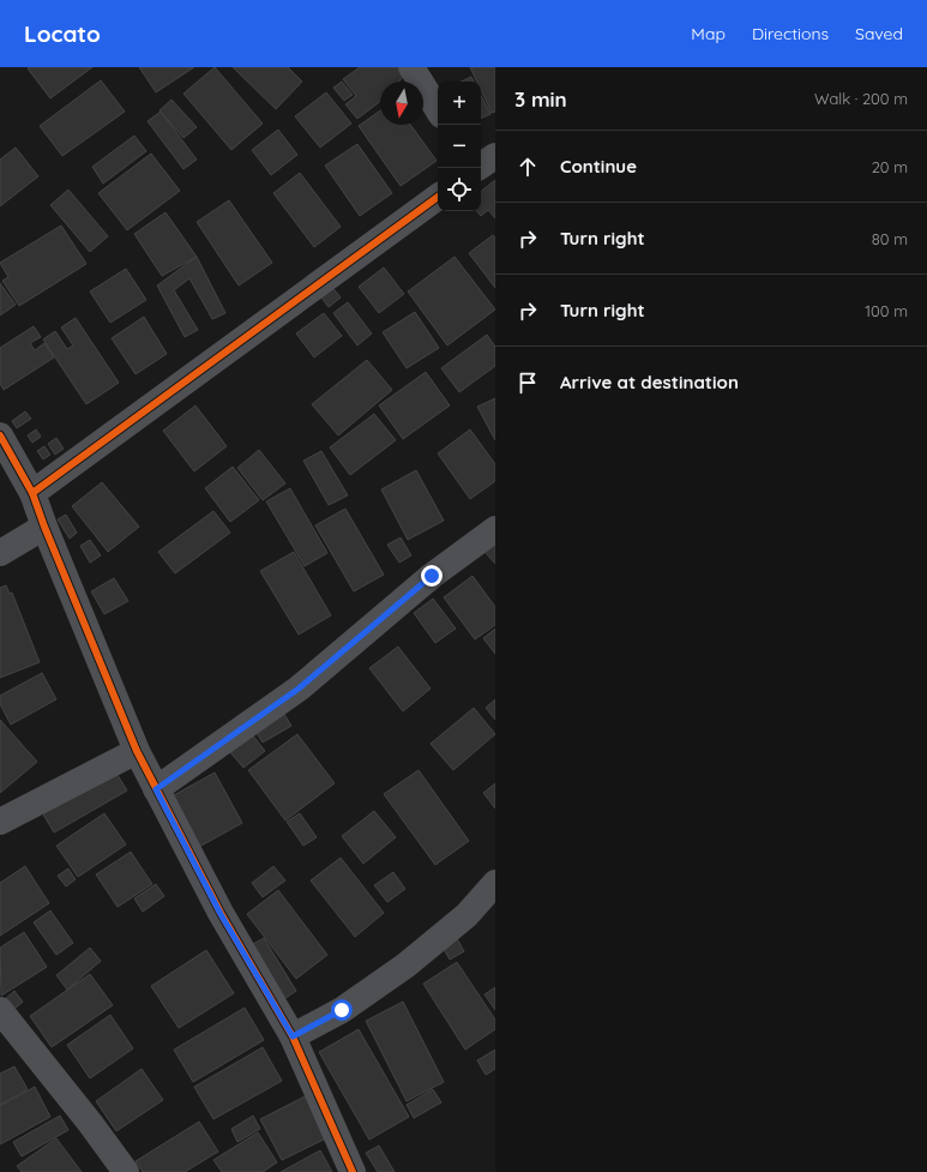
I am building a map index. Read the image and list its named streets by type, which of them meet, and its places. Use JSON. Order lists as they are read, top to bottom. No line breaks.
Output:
{"north":"bottom","page":{"header":"Locato","nav":["Map","Directions","Saved"],"heading":["3 min","Walk · 200 m"],"map_buttons":["+","−"],"list":[["Continue","20 m"],["Turn right","80 m"],["Turn right","100 m"],"Arrive at destination"]}}
